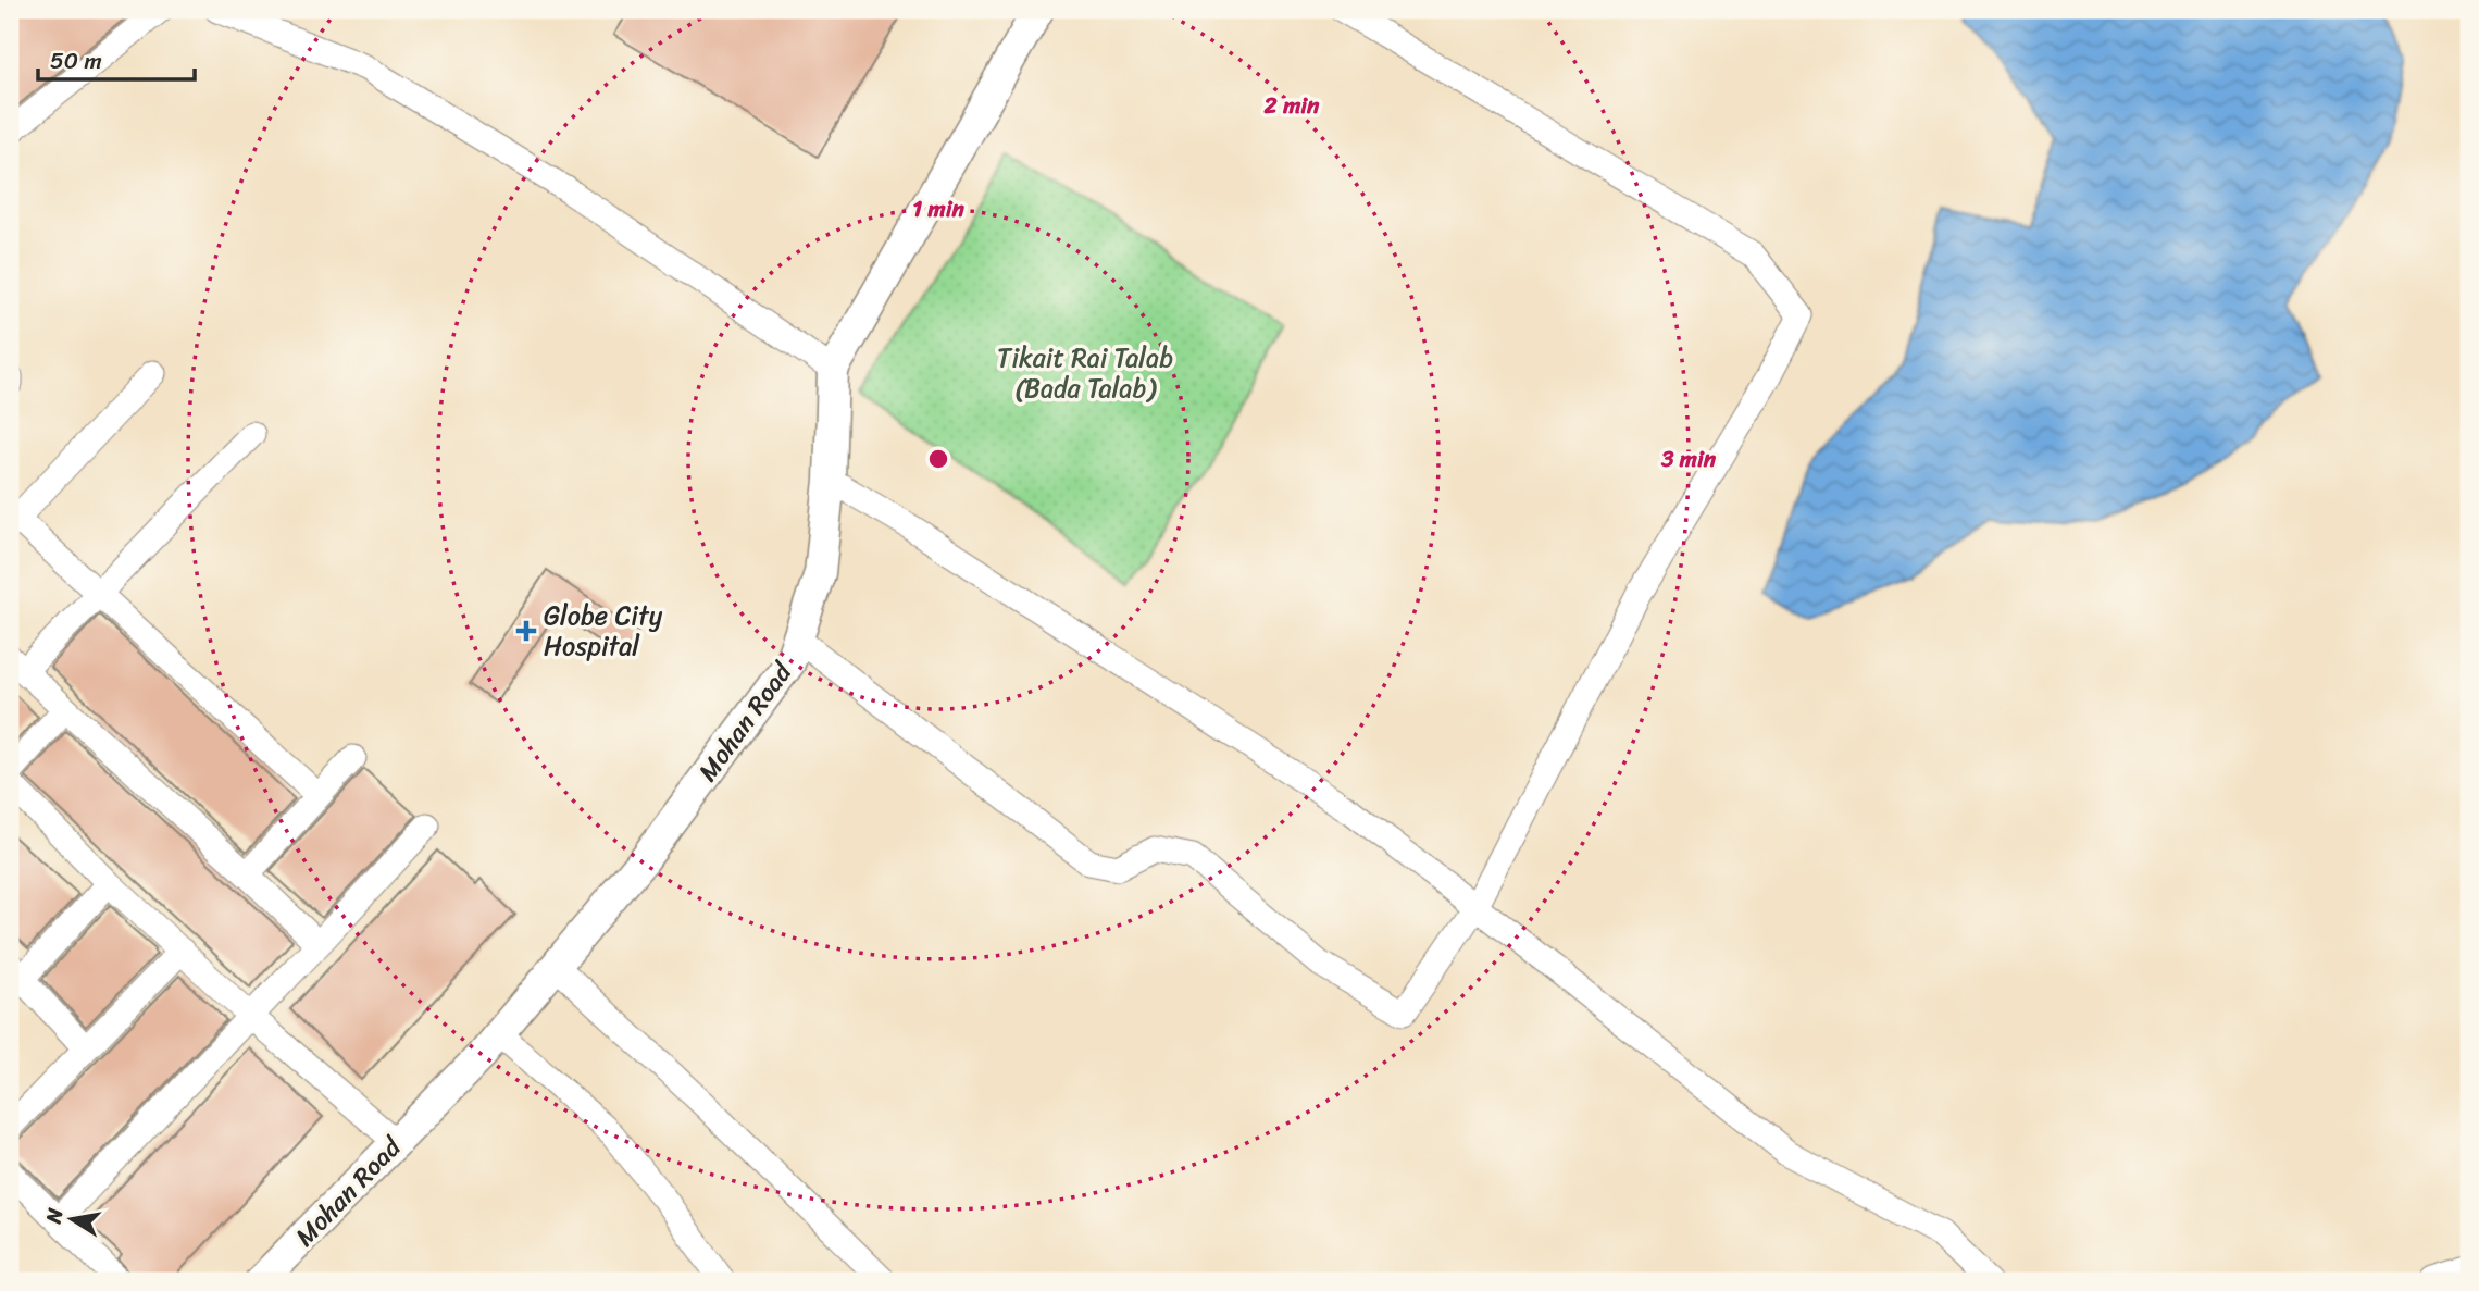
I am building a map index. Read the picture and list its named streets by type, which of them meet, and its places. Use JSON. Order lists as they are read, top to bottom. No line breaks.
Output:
{"streets":{"main road":["Mohan Road"]},"parks":["Tikait Rai Talab (Bada Talab)"],"places":{"health":["Globe City Hospital"]},"scale_bar":"50 m","north":"left","rings":["2 min","1 min","3 min"]}
